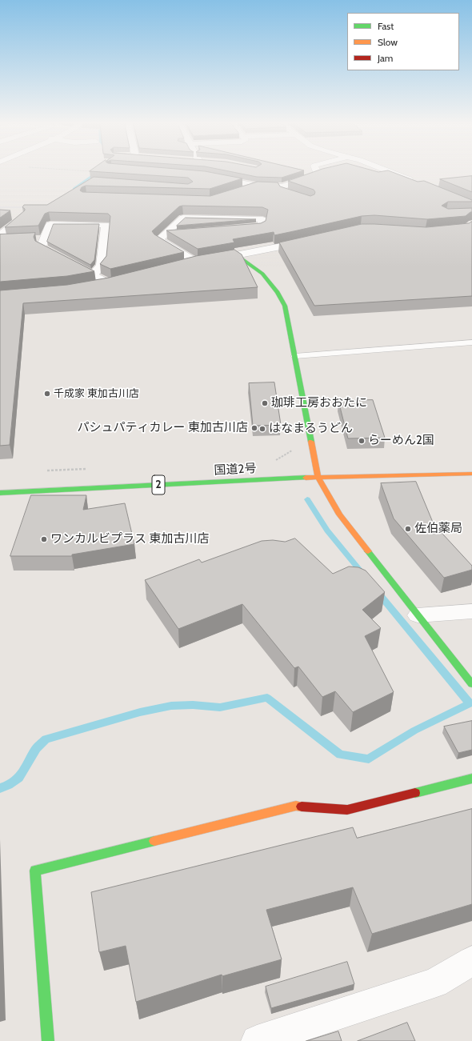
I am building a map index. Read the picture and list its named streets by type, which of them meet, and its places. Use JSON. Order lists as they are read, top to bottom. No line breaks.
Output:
{"streets":{"main road":["国道2号","2"]},"places":["千成家 東加古川店","珈琲工房おおたに","パシュパティカレー 東加古川店","はなまるうどん","らーめん2国","佐伯薬局","ワンカルビプラス 東加古川店"],"legend":["Fast","Slow","Jam"]}
